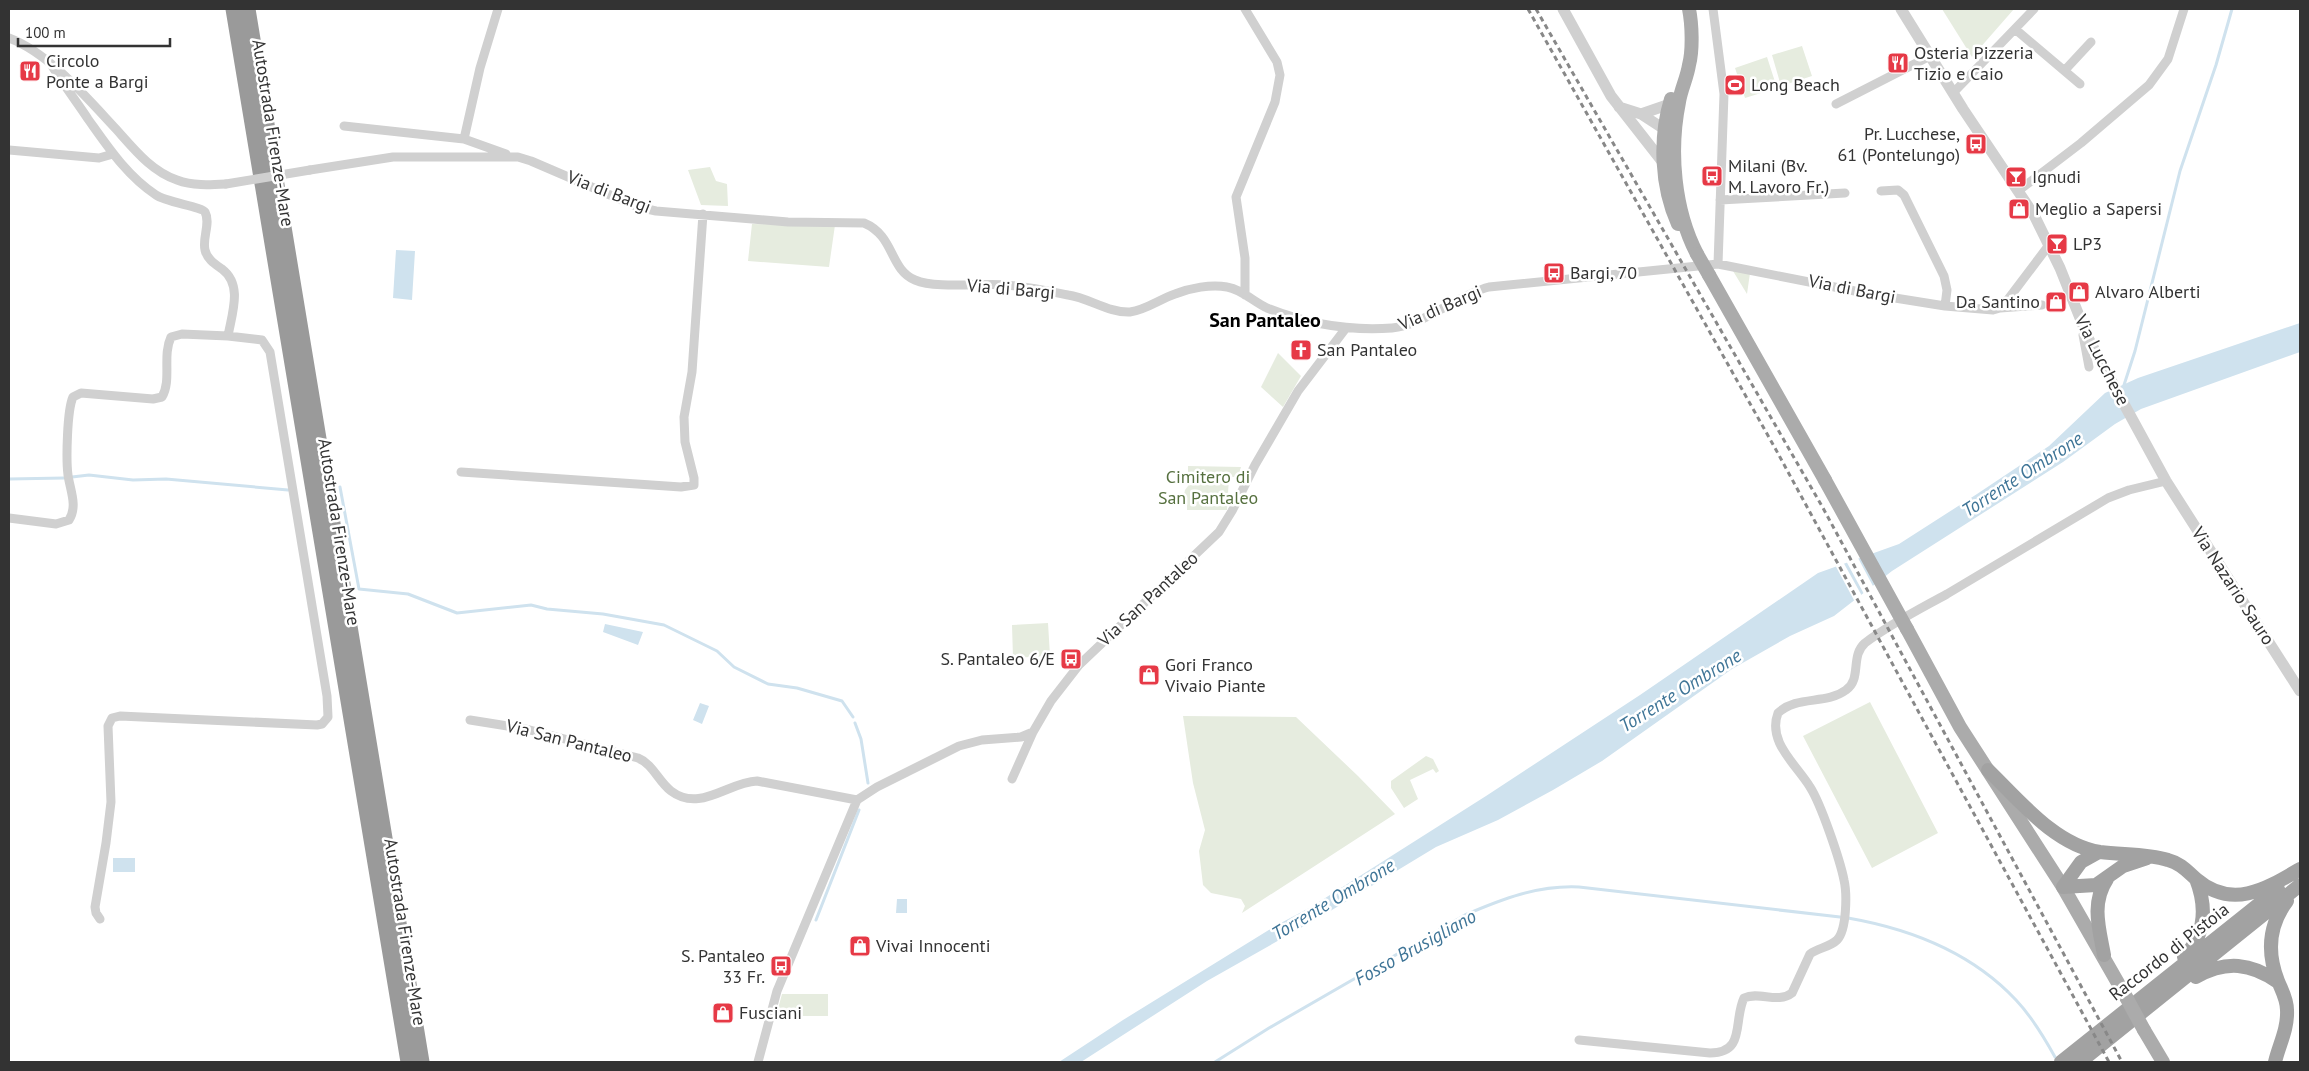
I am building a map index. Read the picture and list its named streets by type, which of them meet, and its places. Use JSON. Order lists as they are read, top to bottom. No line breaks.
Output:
{"streets":{"highway":["Autostrada Firenze-Mare","Raccordo di Pistoia"],"street":["Via di Bargi","Via Lucchese","Via Nazario Sauro","Via San Pantaleo"]},"crossings":[["Via di Bargi","Via San Pantaleo"],["Via Lucchese","Via Nazario Sauro"]],"districts":["San Pantaleo"],"water":["Torrente Ombrone","Fosso Brusigliano"],"parks":["Cimitero di San Pantaleo"],"places":{"restaurant":["Osteria Pizzeria Tizio e Caio","Circolo Ponte a Bargi"],"sports":["Long Beach"],"bus stop":["Pr. Lucchese, 61 (Pontelungo)","Milani (Bv. M. Lavoro Fr.)","Bargi, 70","S. Pantaleo 6/E","S. Pantaleo 33 Fr."],"bar":["Ignudi","LP3"],"shop":["Meglio a Sapersi","Alvaro Alberti","Da Santino","Gori Franco Vivaio Piante","Vivai Innocenti","Fusciani"],"church":["San Pantaleo"]},"scale_bar":"100 m"}
